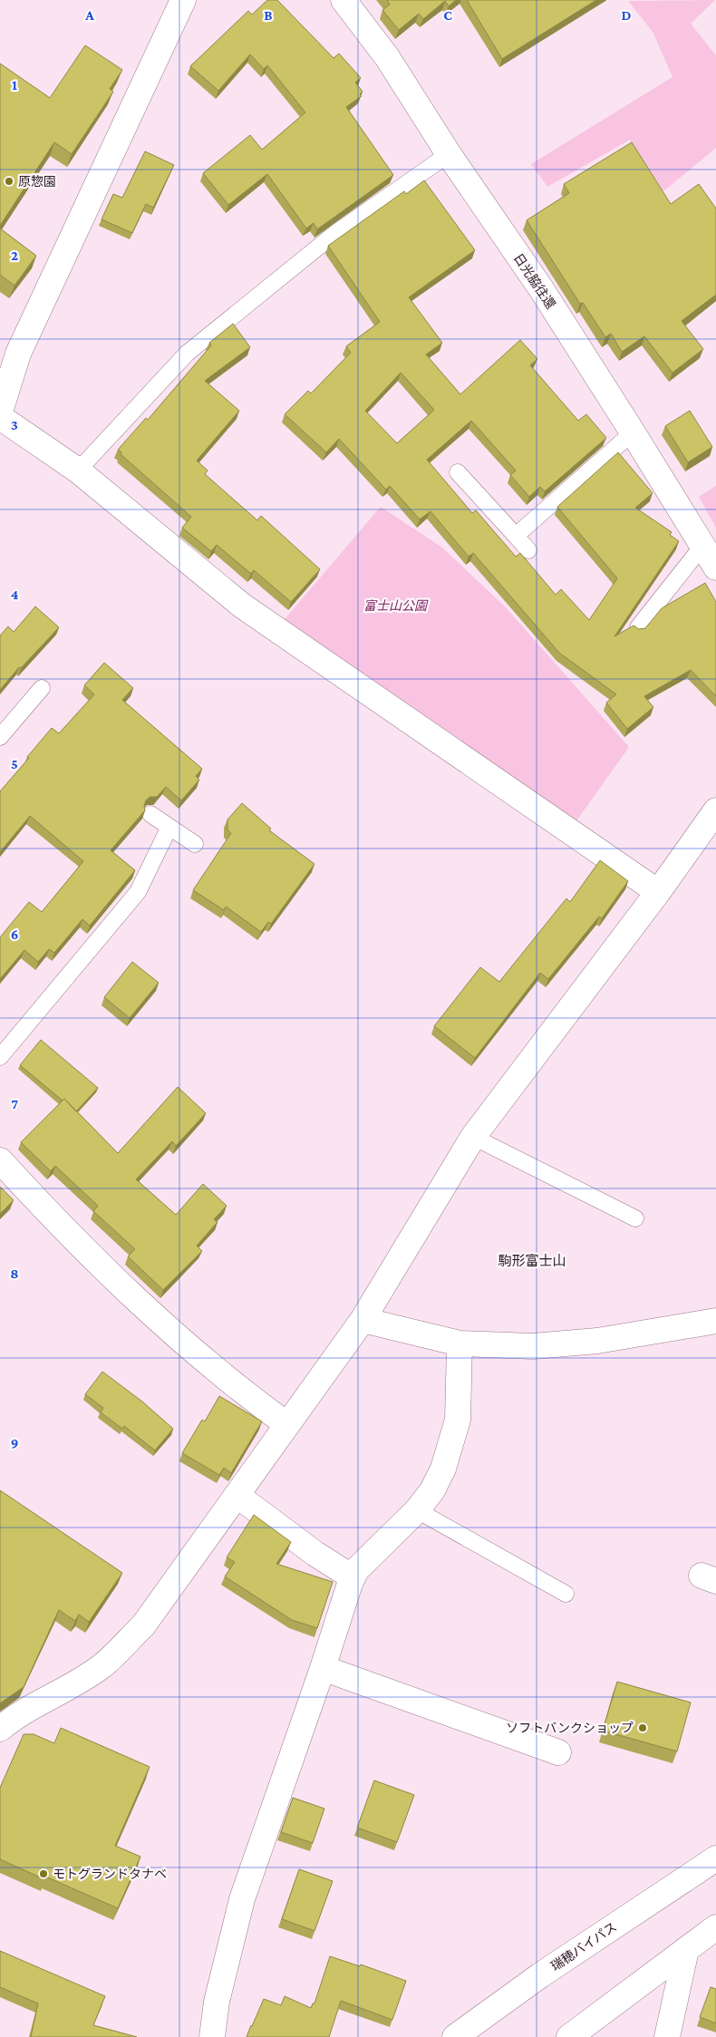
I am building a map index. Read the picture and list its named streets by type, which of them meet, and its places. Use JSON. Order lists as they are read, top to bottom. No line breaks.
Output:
{"streets":{"main road":["日光脇往還","瑞穂バイパス"]},"districts":["駒形富士山"],"parks":["富士山公園"],"places":["原惣園","ソフトバンクショップ","モトグランドタナベ"],"grid":{"columns":["A","B","C","D"],"rows":["1","2","3","4","5","6","7","8","9"]}}
